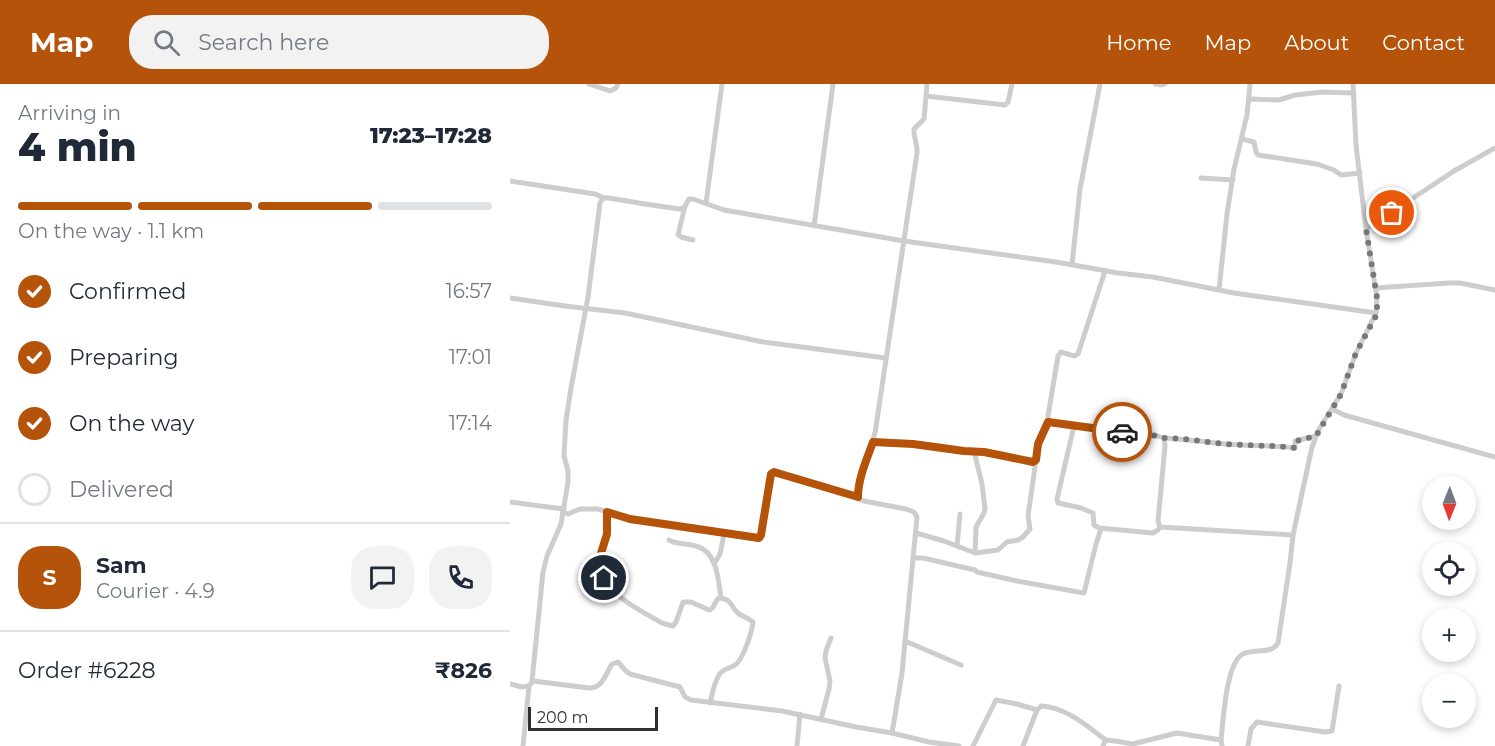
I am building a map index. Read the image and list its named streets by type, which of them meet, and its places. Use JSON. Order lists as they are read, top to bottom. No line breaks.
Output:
{"scale_bar":"200 m","north":"bottom","page":{"header":"Map","search":"Search here","nav":["Home","Map","About","Contact"],"heading":["4 min","Arriving in","17:23–17:28"],"panel":["Sam","Courier · 4.9","Order #6228","₹826"],"bar":"On the way · 1.1 km","list":[["Confirmed","16:57"],["Preparing","17:01"],["On the way","17:14"],"Delivered"],"map_buttons":["+","−"],"round":"S","scale":"200 m"}}
